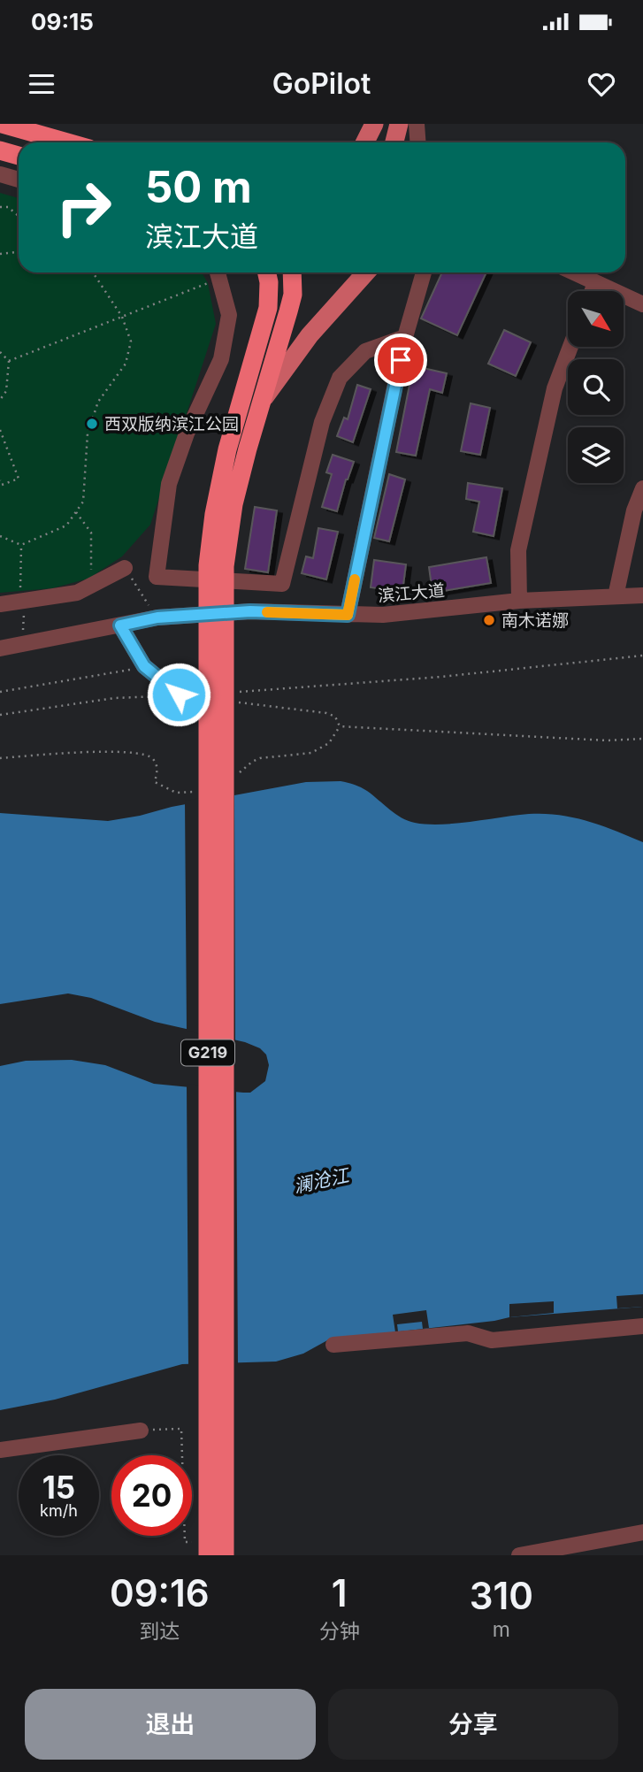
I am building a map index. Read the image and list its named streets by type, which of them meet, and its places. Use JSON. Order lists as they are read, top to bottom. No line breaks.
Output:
{"streets":{"highway":["G219"],"street":["滨江大道"]},"water":["澜沧江"],"places":["西双版纳滨江公园","南木诺娜"],"north":"bottom right","page":{"status":"09:15","header":"GoPilot","turn":["50 m","滨江大道"],"speed":"15 km/h","limit":"20","eta":["09:16","到达","1","分钟","310","m"],"buttons":["退出","分享"]}}
